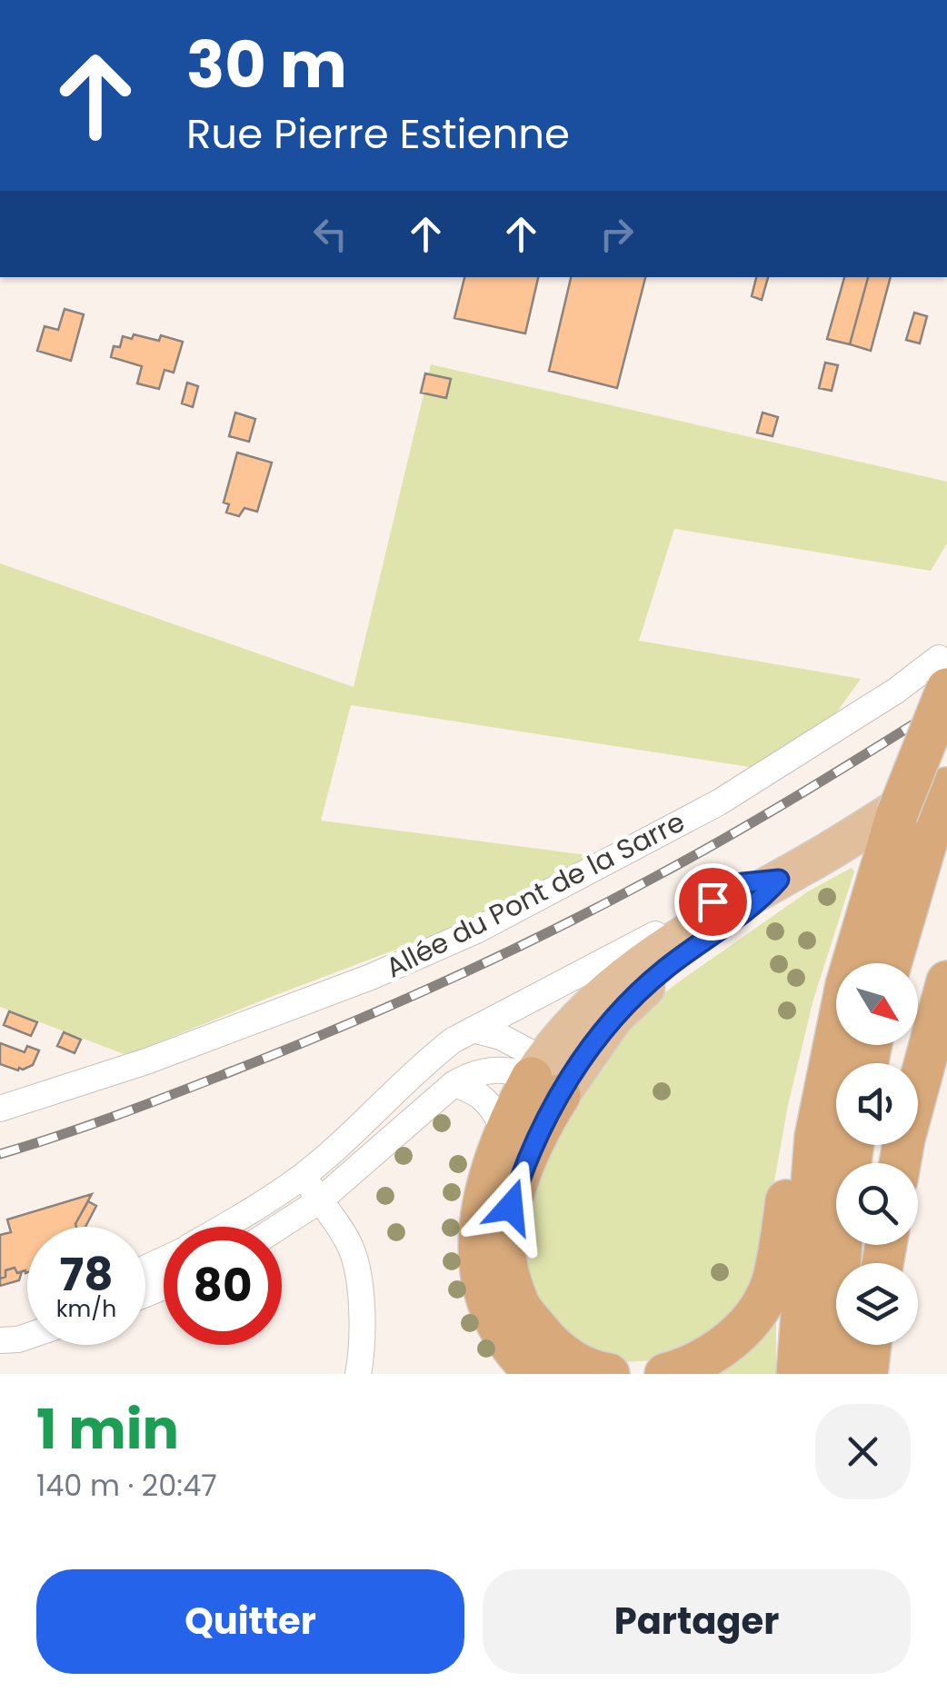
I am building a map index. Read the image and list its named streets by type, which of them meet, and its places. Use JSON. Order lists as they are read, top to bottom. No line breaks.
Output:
{"streets":{"street":["Allée du Pont de la Sarre"]},"north":"bottom right","page":{"turn":["30 m","Rue Pierre Estienne"],"speed":"78 km/h","limit":"80","heading":["1 min","140 m · 20:47"],"buttons":["Quitter","Partager"]}}
